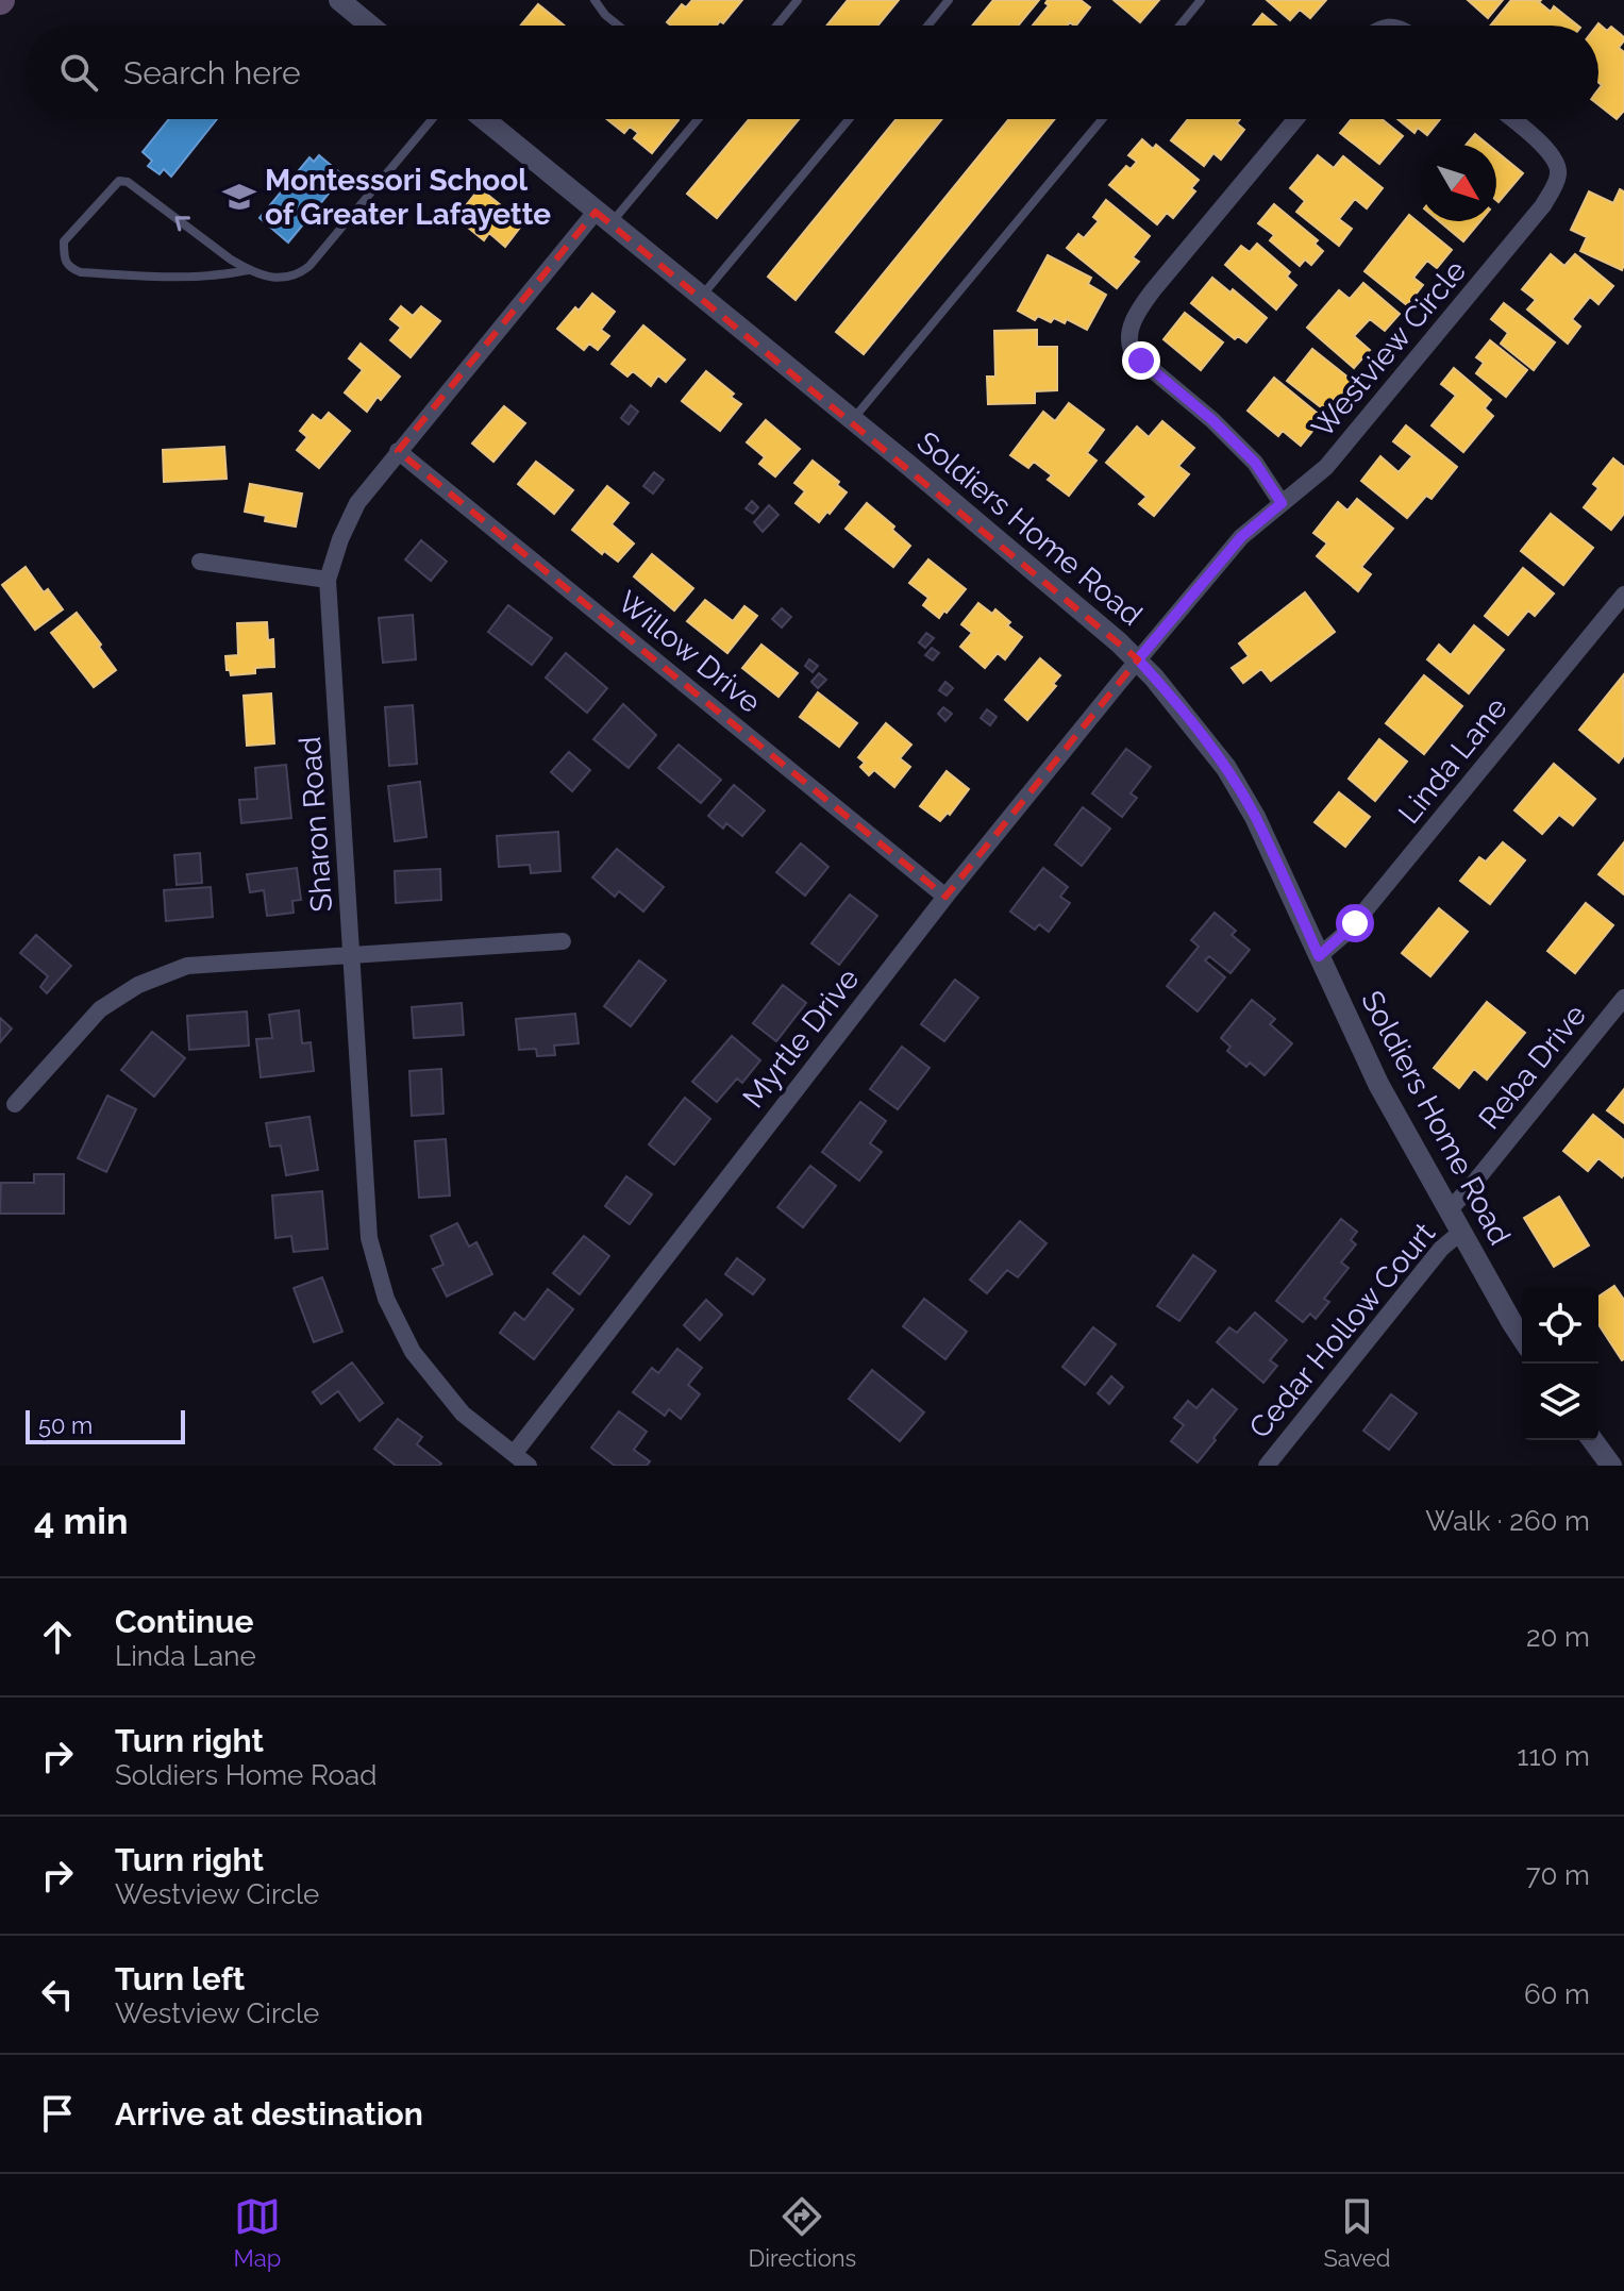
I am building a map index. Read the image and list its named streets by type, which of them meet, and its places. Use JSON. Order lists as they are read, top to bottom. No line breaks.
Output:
{"streets":{"street":["Westview Circle","Soldiers Home Road","Willow Drive","Linda Lane","Sharon Road","Myrtle Drive","Reba Drive","Cedar Hollow Court"]},"crossings":[["Westview Circle","Soldiers Home Road"],["Westview Circle","Myrtle Drive"],["Soldiers Home Road","Linda Lane"],["Soldiers Home Road","Sharon Road"],["Soldiers Home Road","Myrtle Drive"],["Soldiers Home Road","Reba Drive"],["Soldiers Home Road","Cedar Hollow Court"],["Willow Drive","Sharon Road"],["Willow Drive","Myrtle Drive"],["Sharon Road","Myrtle Drive"]],"places":{"school or university":["Montessori School of Greater Lafayette"]},"scale_bar":"50 m","north":"bottom right","page":{"search":"Search here","scale":"50 m","heading":["4 min","Walk · 260 m"],"list":[["Continue","Linda Lane","20 m"],["Turn right","Soldiers Home Road","110 m"],["Turn right","Westview Circle","70 m"],["Turn left","Westview Circle","60 m"],"Arrive at destination"],"nav":["Map","Directions","Saved"]}}
